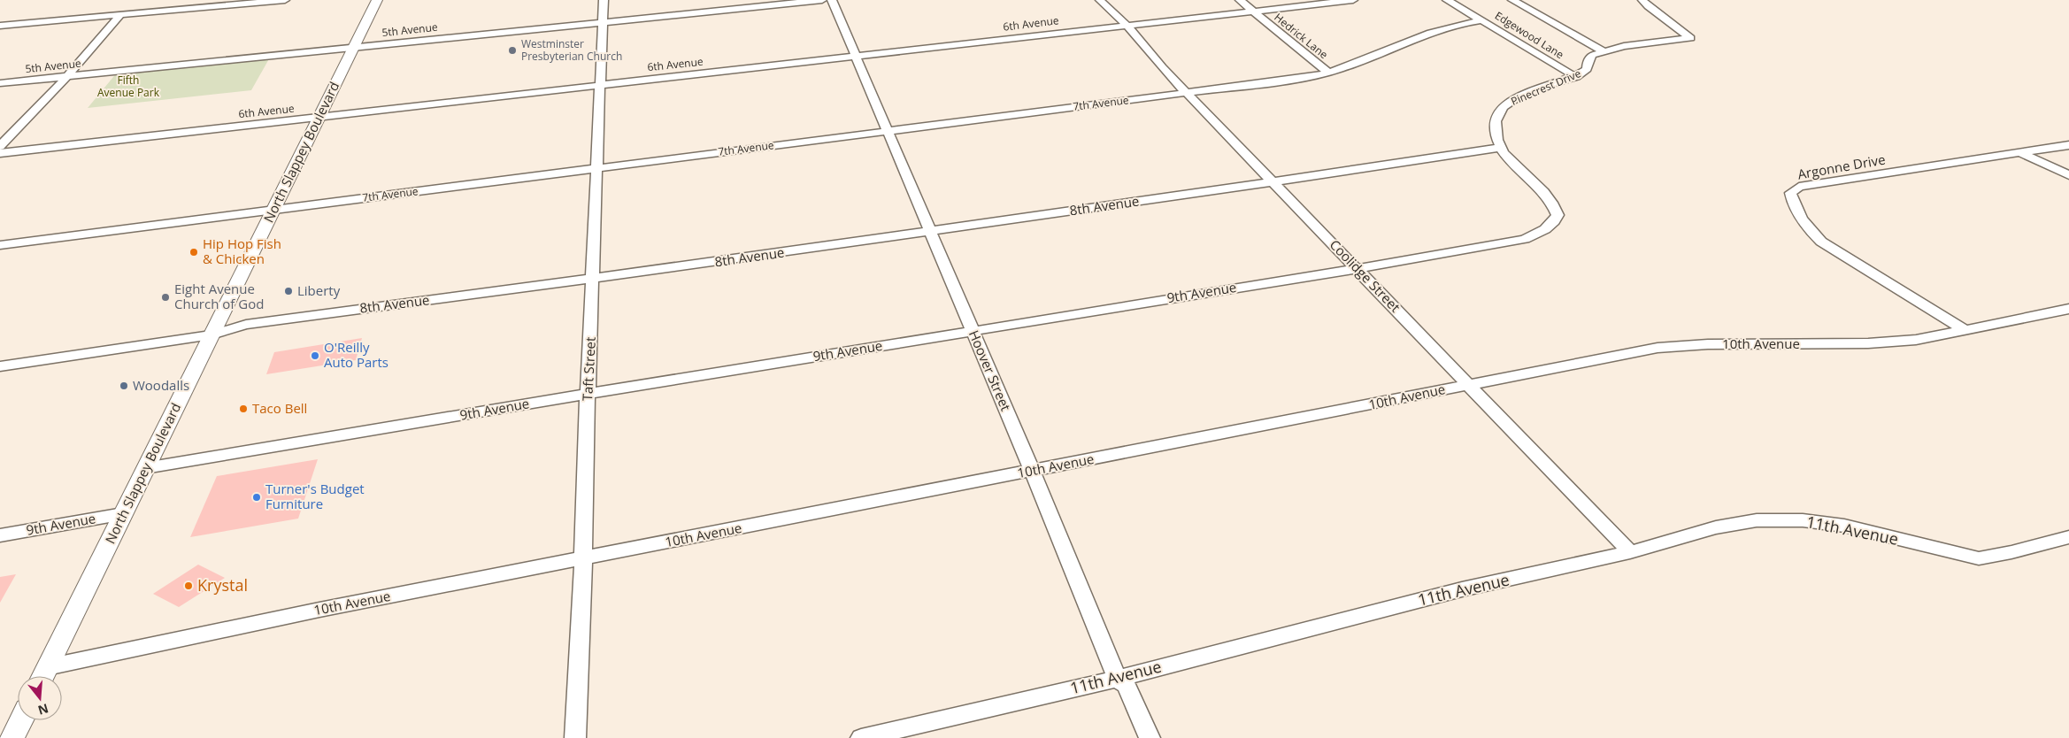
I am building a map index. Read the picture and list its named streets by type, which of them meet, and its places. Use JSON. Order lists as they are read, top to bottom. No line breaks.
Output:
{"streets":{"main road":["North Slappey Boulevard"],"street":["6th Avenue","5th Avenue","Edgewood Lane","Hedrick Lane","Pinecrest Drive","7th Avenue","Argonne Drive","8th Avenue","Coolidge Street","9th Avenue","10th Avenue","Taft Street","Hoover Street","11th Avenue"]},"crossings":[["6th Avenue","Hedrick Lane"],["6th Avenue","North Slappey Boulevard"],["6th Avenue","Coolidge Street"],["6th Avenue","Taft Street"],["6th Avenue","Hoover Street"],["5th Avenue","North Slappey Boulevard"],["5th Avenue","Taft Street"],["Edgewood Lane","Pinecrest Drive"],["Edgewood Lane","7th Avenue"],["Hedrick Lane","7th Avenue"],["Pinecrest Drive","8th Avenue"],["Pinecrest Drive","9th Avenue"],["7th Avenue","North Slappey Boulevard"],["7th Avenue","Coolidge Street"],["7th Avenue","Taft Street"],["7th Avenue","Hoover Street"],["North Slappey Boulevard","8th Avenue"],["North Slappey Boulevard","9th Avenue"],["North Slappey Boulevard","10th Avenue"],["Argonne Drive","10th Avenue"],["8th Avenue","Coolidge Street"],["8th Avenue","Taft Street"],["8th Avenue","Hoover Street"],["Coolidge Street","9th Avenue"],["Coolidge Street","10th Avenue"],["Coolidge Street","11th Avenue"],["9th Avenue","Taft Street"],["9th Avenue","Hoover Street"],["10th Avenue","Taft Street"],["10th Avenue","Hoover Street"],["Hoover Street","11th Avenue"]],"parks":["Fifth Avenue Park"],"places":["Westminster Presbyterian Church","Hip Hop Fish & Chicken","Liberty","Eight Avenue Church of God","O'Reilly Auto Parts","Woodalls","Taco Bell","Turner's Budget Furniture","Krystal"],"north":"bottom"}
